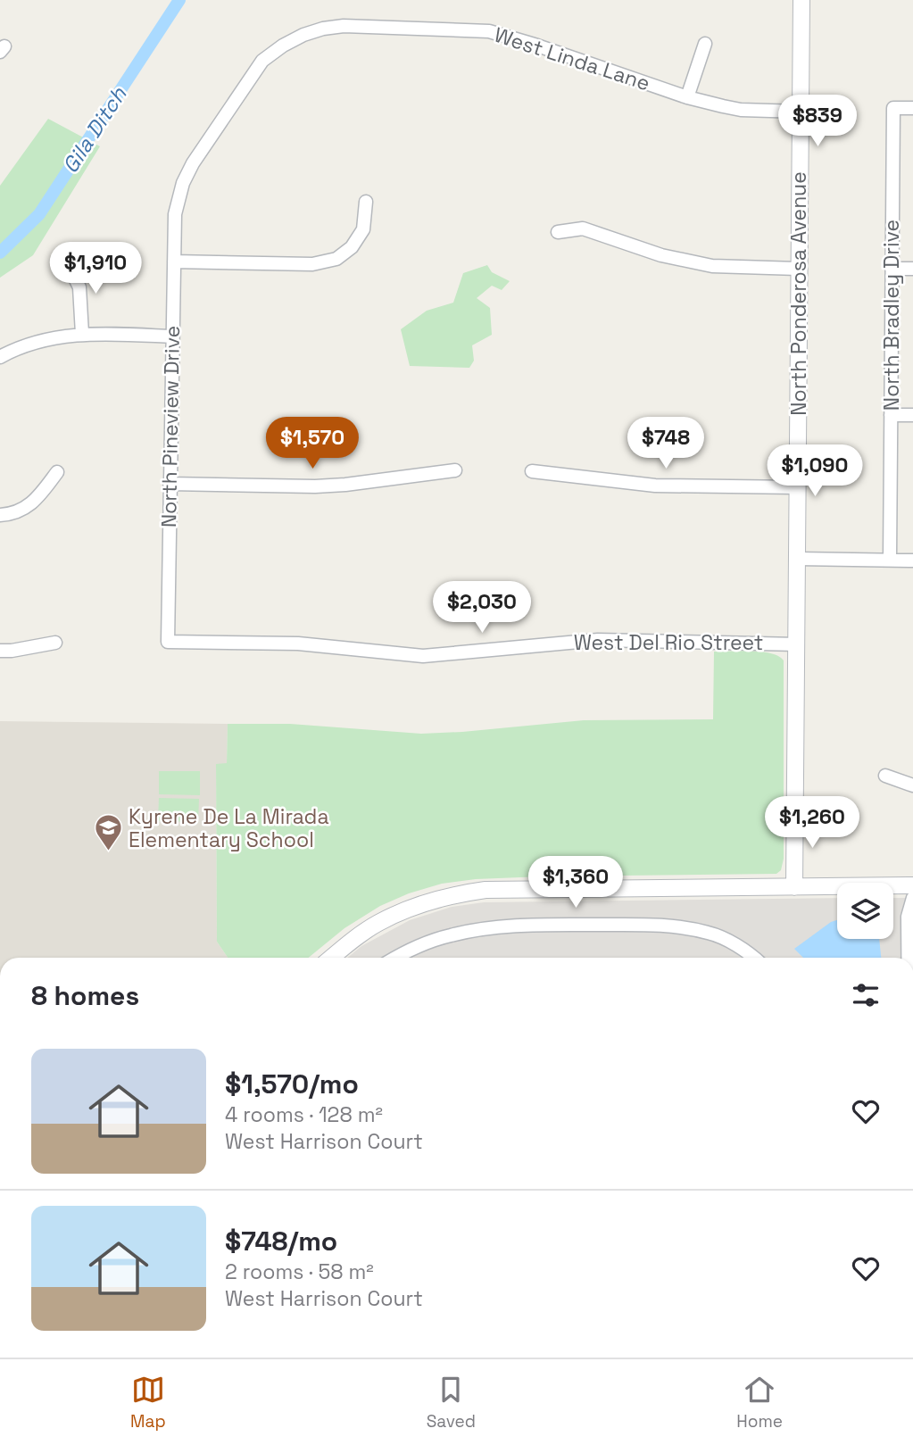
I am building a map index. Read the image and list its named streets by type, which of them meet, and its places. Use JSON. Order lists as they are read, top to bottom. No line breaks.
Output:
{"streets":{"street":["West Linda Lane","North Ponderosa Avenue","North Bradley Drive","North Pineview Drive","West Del Rio Street"]},"crossings":[["West Linda Lane","North Ponderosa Avenue"],["West Linda Lane","North Pineview Drive"],["North Ponderosa Avenue","West Del Rio Street"],["North Pineview Drive","West Del Rio Street"]],"water":["Gila Ditch"],"places":{"school or university":["Kyrene De La Mirada Elementary School"]},"page":{"price":["$839","$1,910","$1,570","$748","$1,090","$2,030","$1,260","$1,360"],"heading":"8 homes","list":[{"name":"$1,570/mo","note":"4 rooms · 128 m² · West Harrison Court"},{"name":"$748/mo","note":"2 rooms · 58 m² · West Harrison Court"}],"tabs":["Map","Saved","Home"]}}
